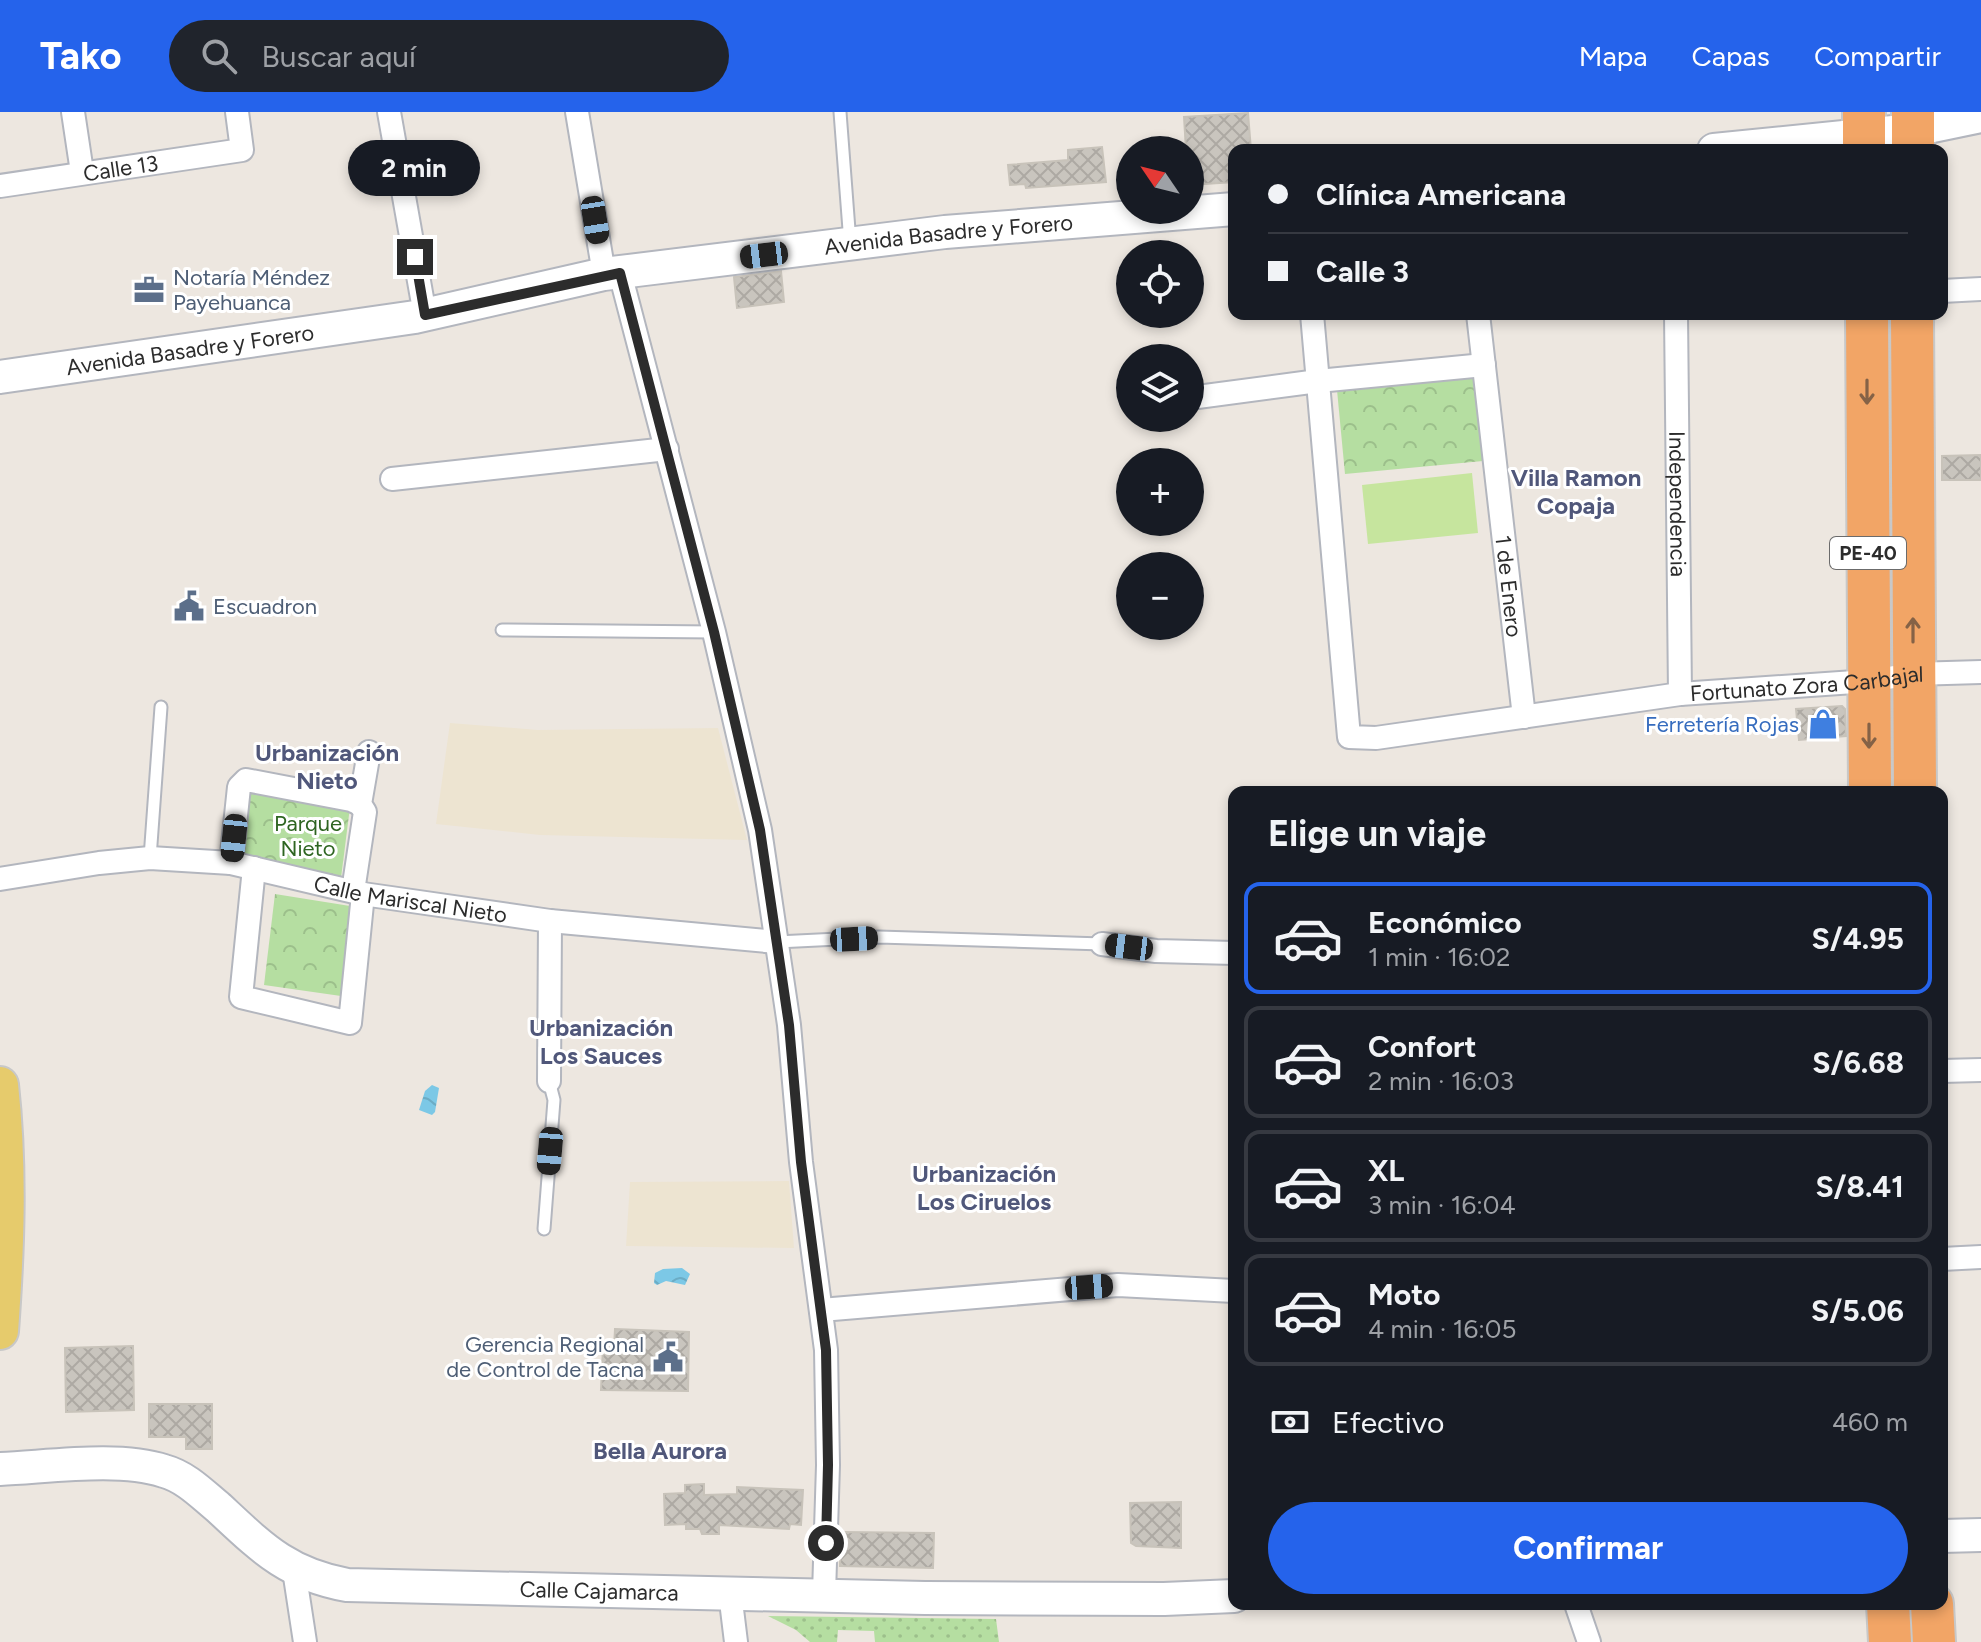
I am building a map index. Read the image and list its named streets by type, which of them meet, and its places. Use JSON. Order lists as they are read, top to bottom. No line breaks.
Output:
{"streets":{"highway":["PE-40"],"street":["Calle 13","Avenida Basadre y Forero","Independencia","1 de Enero","Fortunato Zora Carbajal","Calle Mariscal Nieto","Calle Cajamarca"]},"crossings":[["Independencia","Fortunato Zora Carbajal"],["PE-40","Fortunato Zora Carbajal"],["1 de Enero","Fortunato Zora Carbajal"]],"districts":["Villa Ramon Copaja","Urbanización Nieto","Urbanización Los Sauces","Urbanización Los Ciruelos","Bella Aurora"],"parks":["Parque Nieto"],"places":{"office":["Notaría Méndez Payehuanca"],"public building":["Escuadron","Gerencia Regional de Control de Tacna"],"shop":["Ferretería Rojas"]},"north":"top left","page":{"header":"Tako","search":"Buscar aquí","nav":["Mapa","Capas","Compartir"],"map_buttons":["+","−"],"bubble":"2 min","banner":["Clínica Americana","Calle 3"],"heading":"Elige un viaje","list":[{"name":"Económico","note":"1 min · 16:02","value":"S/4.95"},{"name":"Confort","note":"2 min · 16:03","value":"S/6.68"},{"name":"XL","note":"3 min · 16:04","value":"S/8.41"},{"name":"Moto","note":"4 min · 16:05","value":"S/5.06"}],"pay":["Efectivo","460 m"],"buttons":"Confirmar"}}
